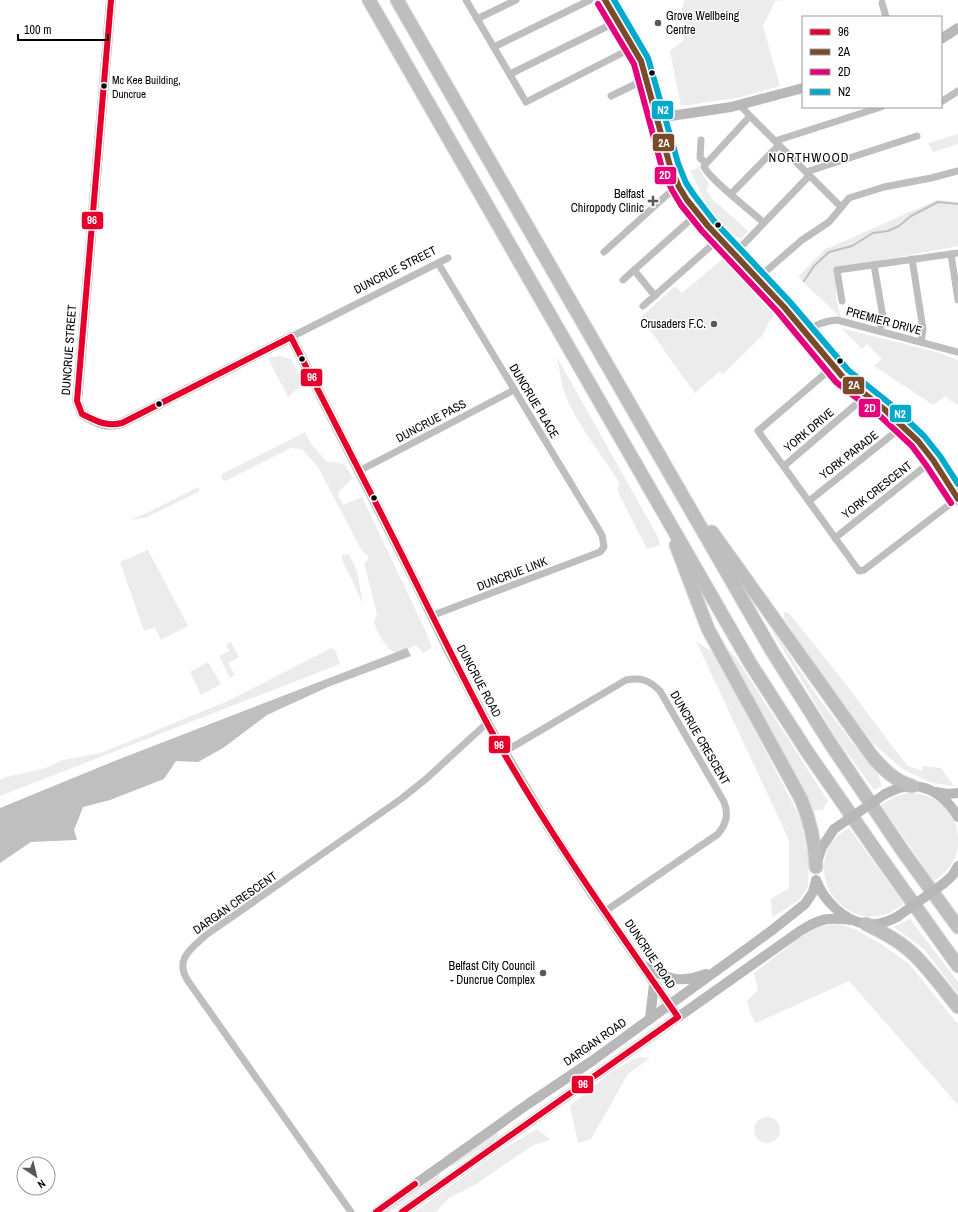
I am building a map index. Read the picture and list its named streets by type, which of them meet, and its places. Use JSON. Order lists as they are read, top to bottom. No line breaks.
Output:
{"streets":{"street":["DUNCRUE STREET","PREMIER DRIVE","DUNCRUE PLACE","DUNCRUE PASS","YORK DRIVE","YORK PARADE","YORK CRESCENT","DUNCRUE LINK","DUNCRUE ROAD","DUNCRUE CRESCENT","DARGAN CRESCENT","DARGAN ROAD"]},"crossings":[["DUNCRUE STREET","DUNCRUE PLACE"],["DUNCRUE STREET","DUNCRUE ROAD"],["DUNCRUE PLACE","DUNCRUE PASS"],["DUNCRUE PLACE","DUNCRUE LINK"],["DUNCRUE PASS","DUNCRUE ROAD"],["DUNCRUE LINK","DUNCRUE ROAD"],["DUNCRUE ROAD","DUNCRUE CRESCENT"],["DUNCRUE ROAD","DARGAN CRESCENT"],["DUNCRUE ROAD","DARGAN ROAD"]],"districts":["NORTHWOOD"],"places":{"other":["Grove Wellbeing Centre","Mc Kee Building, Duncrue","Crusaders F.C.","Belfast City Council - Duncrue Complex"],"health":["Belfast Chiropody Clinic"]},"lines":["transit line 96","transit line 2A","transit line N2","transit line 2D"],"legend":["96","2A","2D","N2"],"scale_bar":"100 m","north":"bottom right"}
